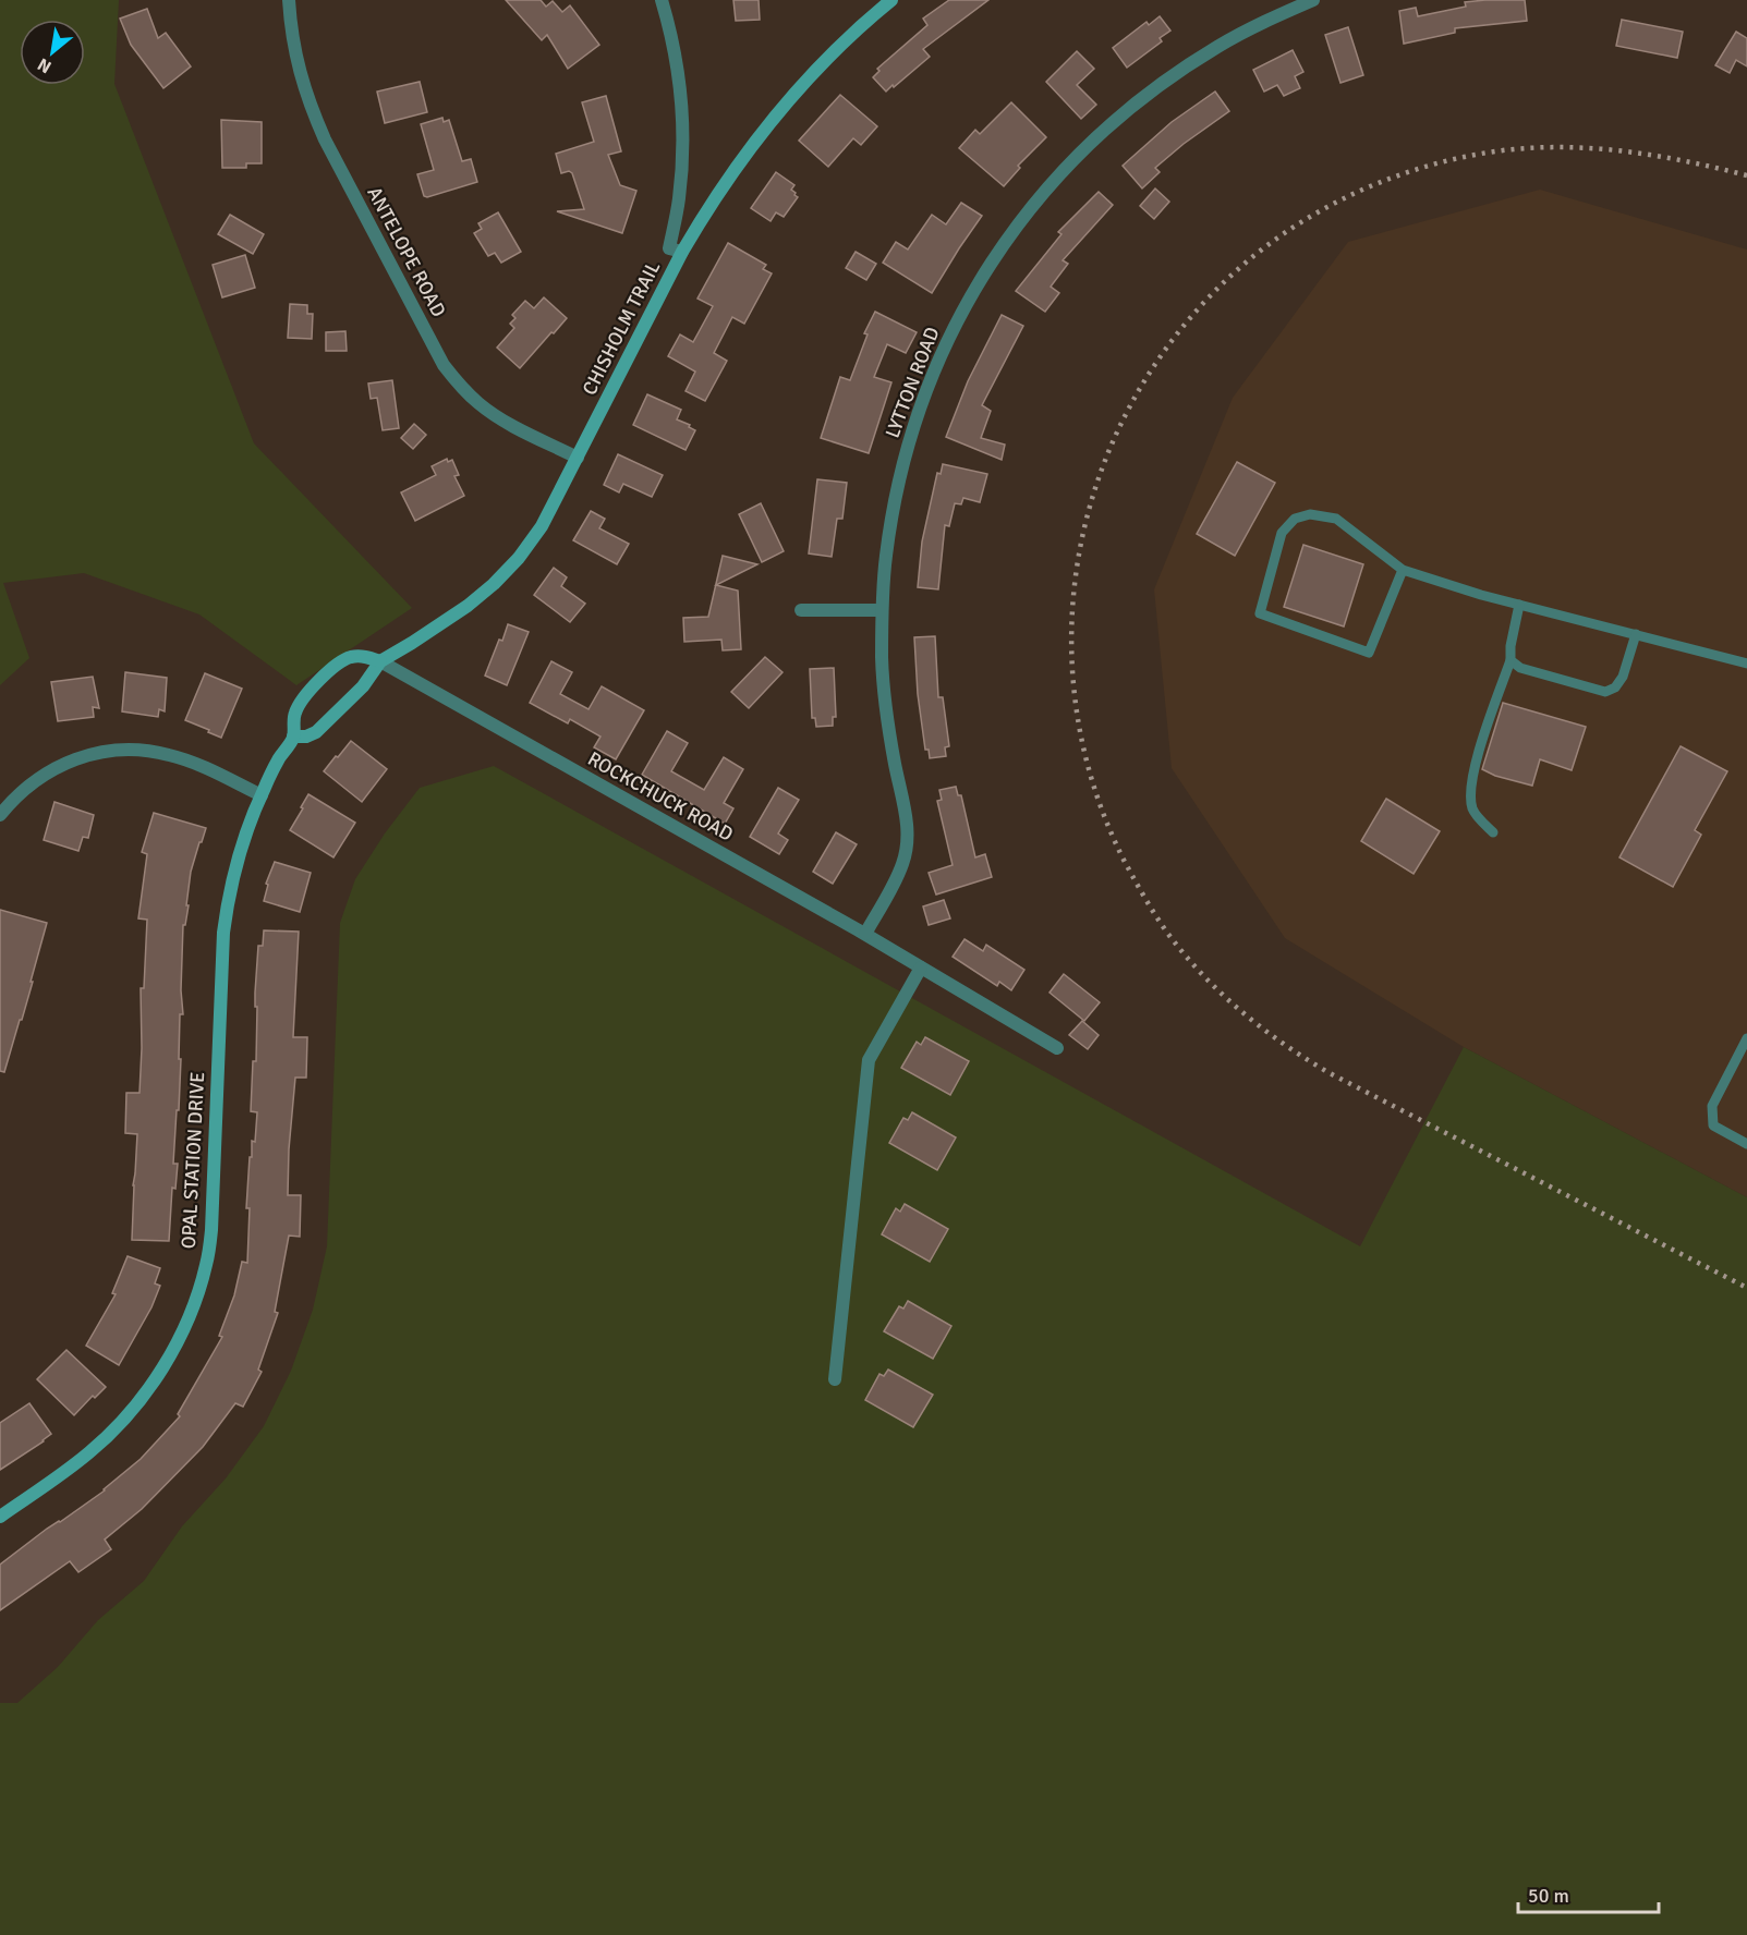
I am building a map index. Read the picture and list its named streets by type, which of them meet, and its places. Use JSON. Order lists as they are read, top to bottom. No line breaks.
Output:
{"streets":{"street":["ANTELOPE ROAD","CHISHOLM TRAIL","LYTTON ROAD","ROCKCHUCK ROAD","OPAL STATION DRIVE"]},"crossings":[["ANTELOPE ROAD","CHISHOLM TRAIL"],["CHISHOLM TRAIL","ROCKCHUCK ROAD"],["CHISHOLM TRAIL","OPAL STATION DRIVE"],["LYTTON ROAD","ROCKCHUCK ROAD"],["ROCKCHUCK ROAD","OPAL STATION DRIVE"]],"scale_bar":"50 m","north":"bottom left"}
